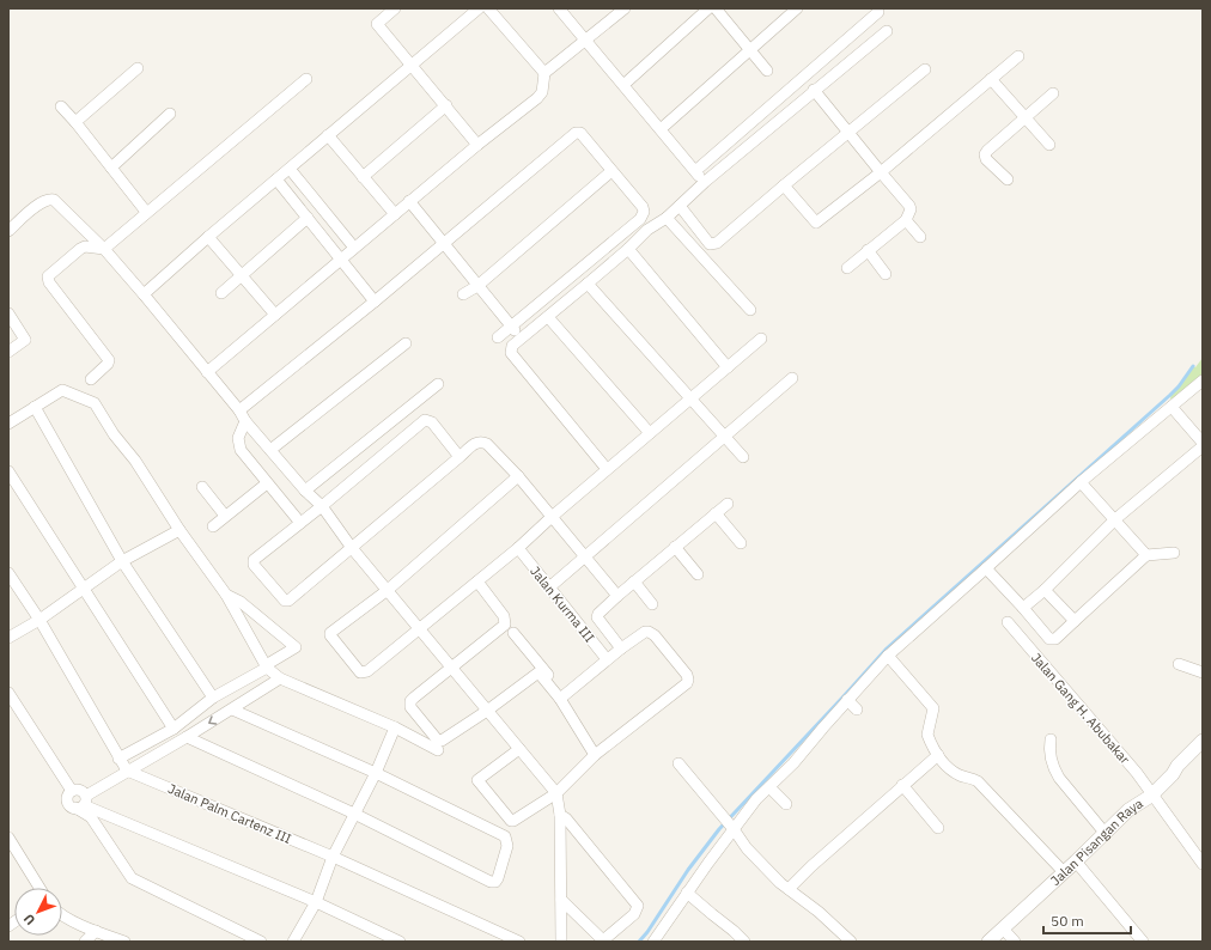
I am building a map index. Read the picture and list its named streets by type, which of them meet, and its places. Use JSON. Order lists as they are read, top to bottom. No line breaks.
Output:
{"streets":{"street":["Jalan Kurma III","Jalan Gang H. Abubakar","Jalan Palm Cartenz III","Jalan Pisangan Raya"]},"crossings":[["Jalan Gang H. Abubakar","Jalan Pisangan Raya"]],"scale_bar":"50 m","north":"bottom left"}
